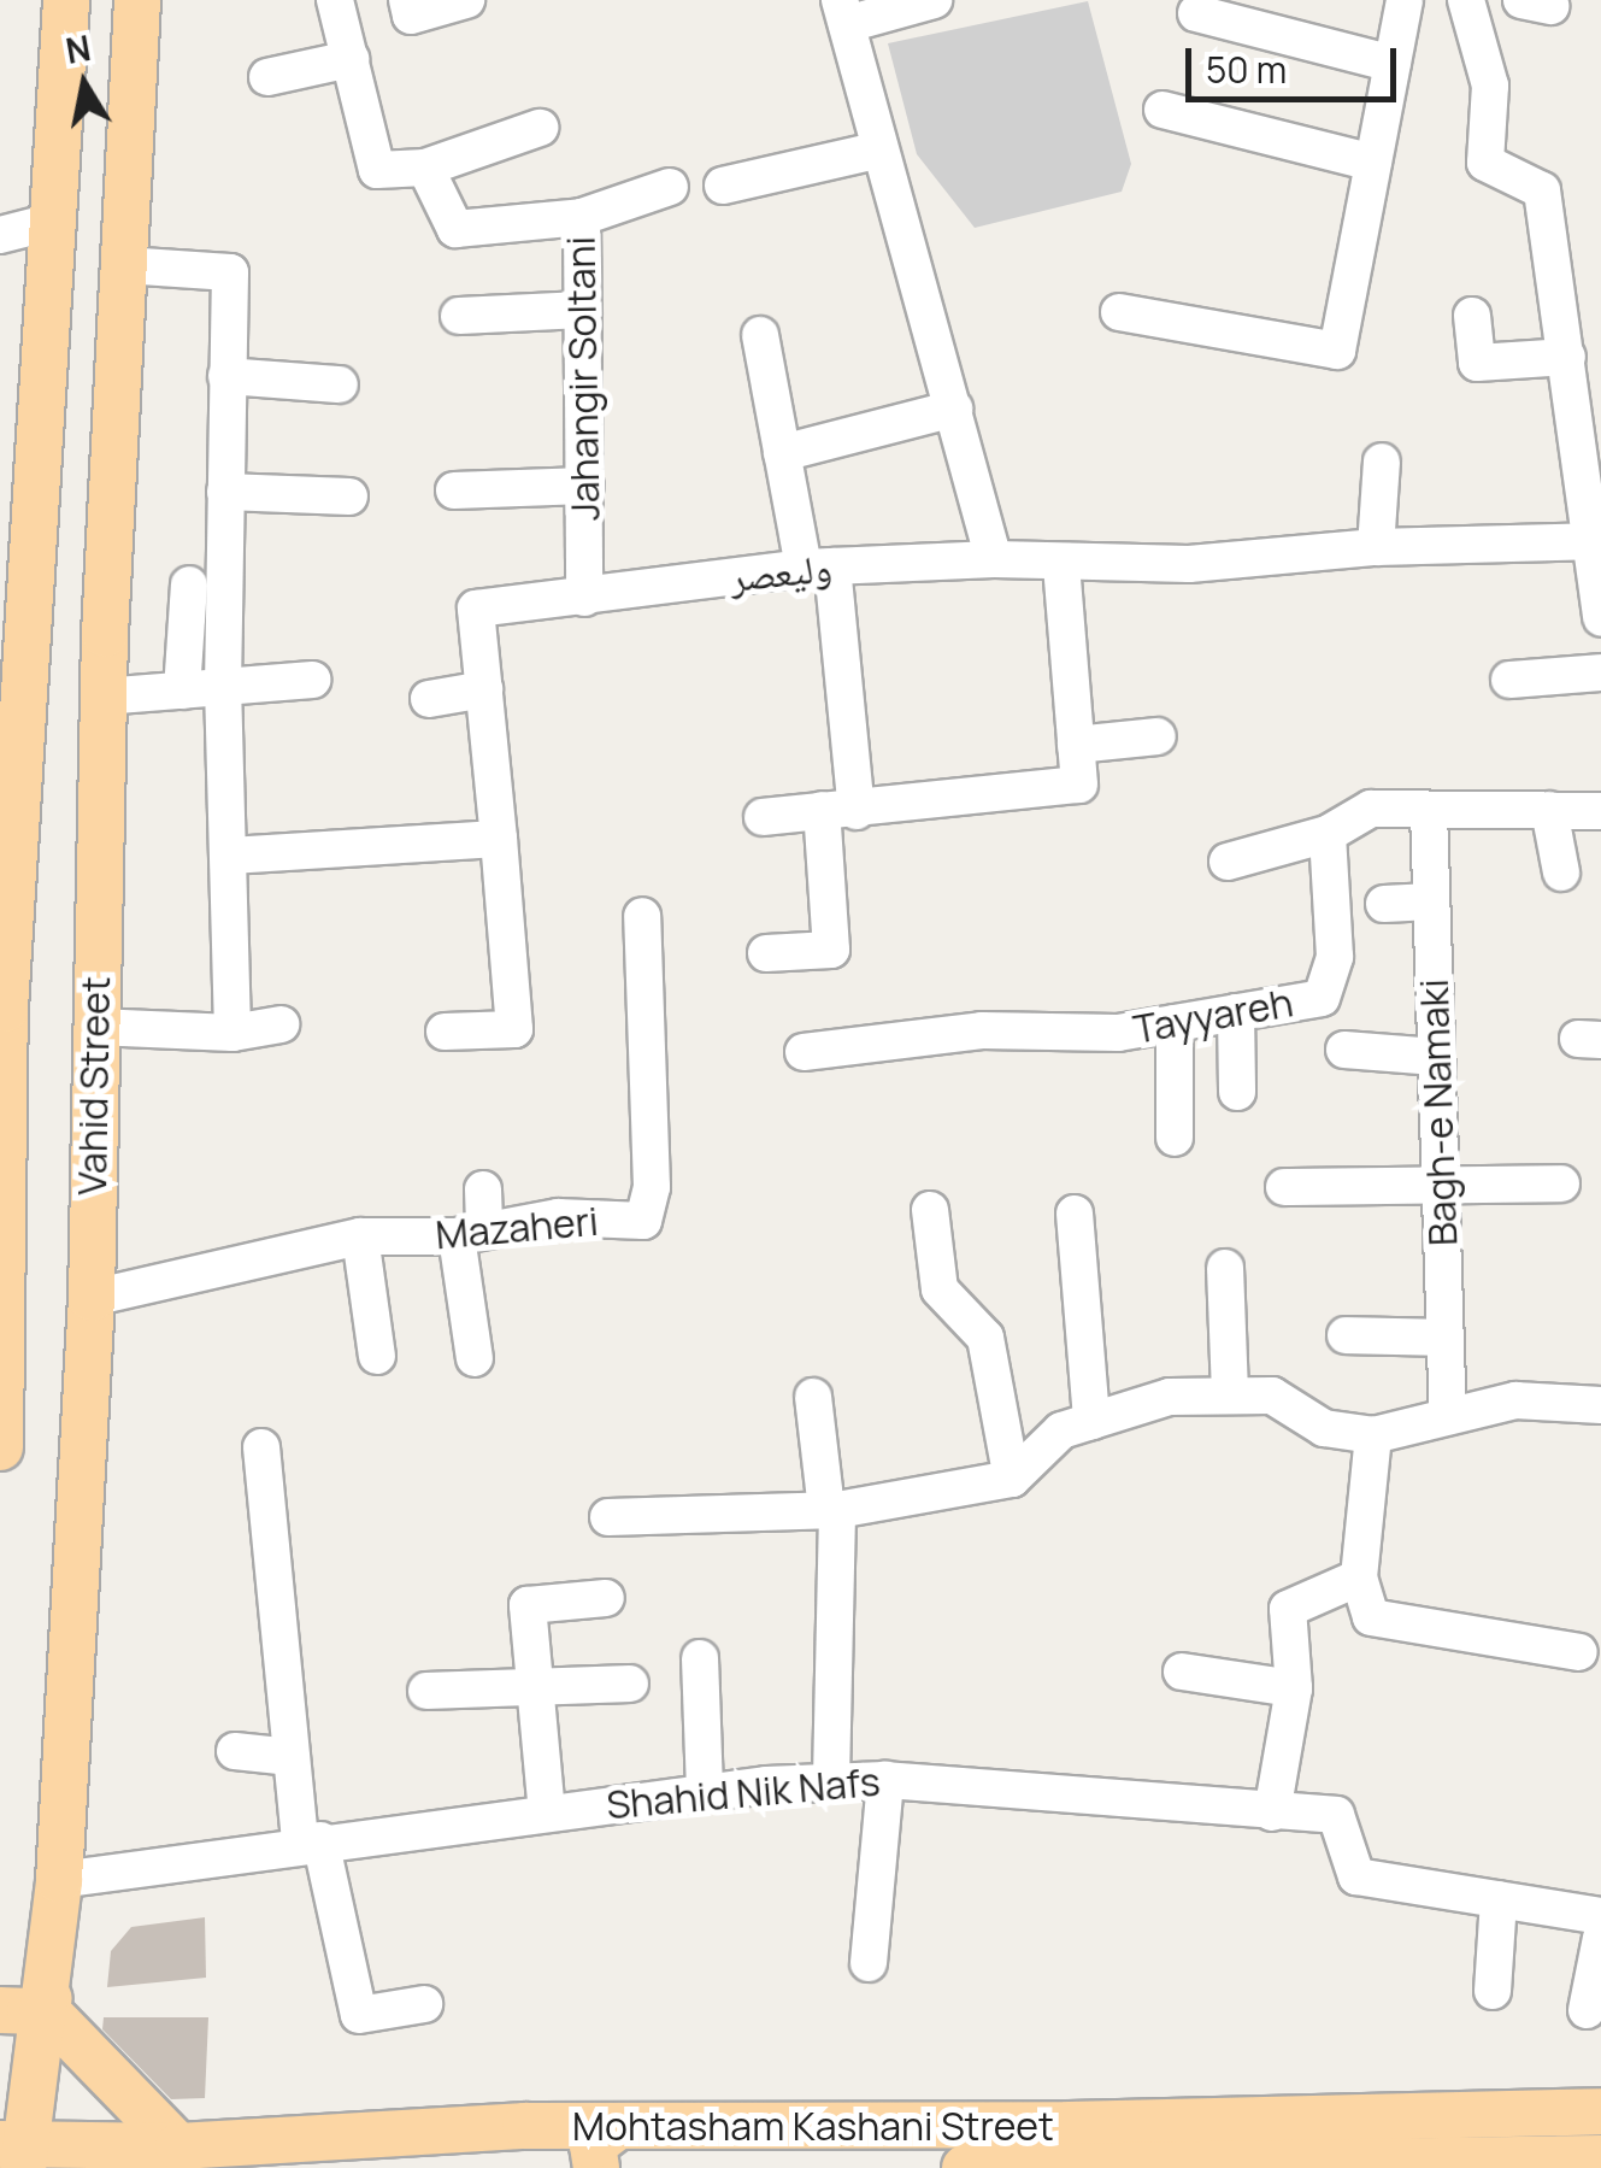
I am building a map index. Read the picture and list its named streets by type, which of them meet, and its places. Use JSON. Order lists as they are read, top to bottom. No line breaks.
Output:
{"streets":{"main road":["Vahid Street","Mohtasham Kashani Street"],"street":["Jahangir Soltani","ولیعصر","Tayyareh","Bagh-e Namaki","Mazaheri","Shahid Nik Nafs"]},"crossings":[["Jahangir Soltani","ولیعصر"],["Vahid Street","Mazaheri"],["Vahid Street","Shahid Nik Nafs"],["Vahid Street","Mohtasham Kashani Street"]],"scale_bar":"50 m","north":"top"}
